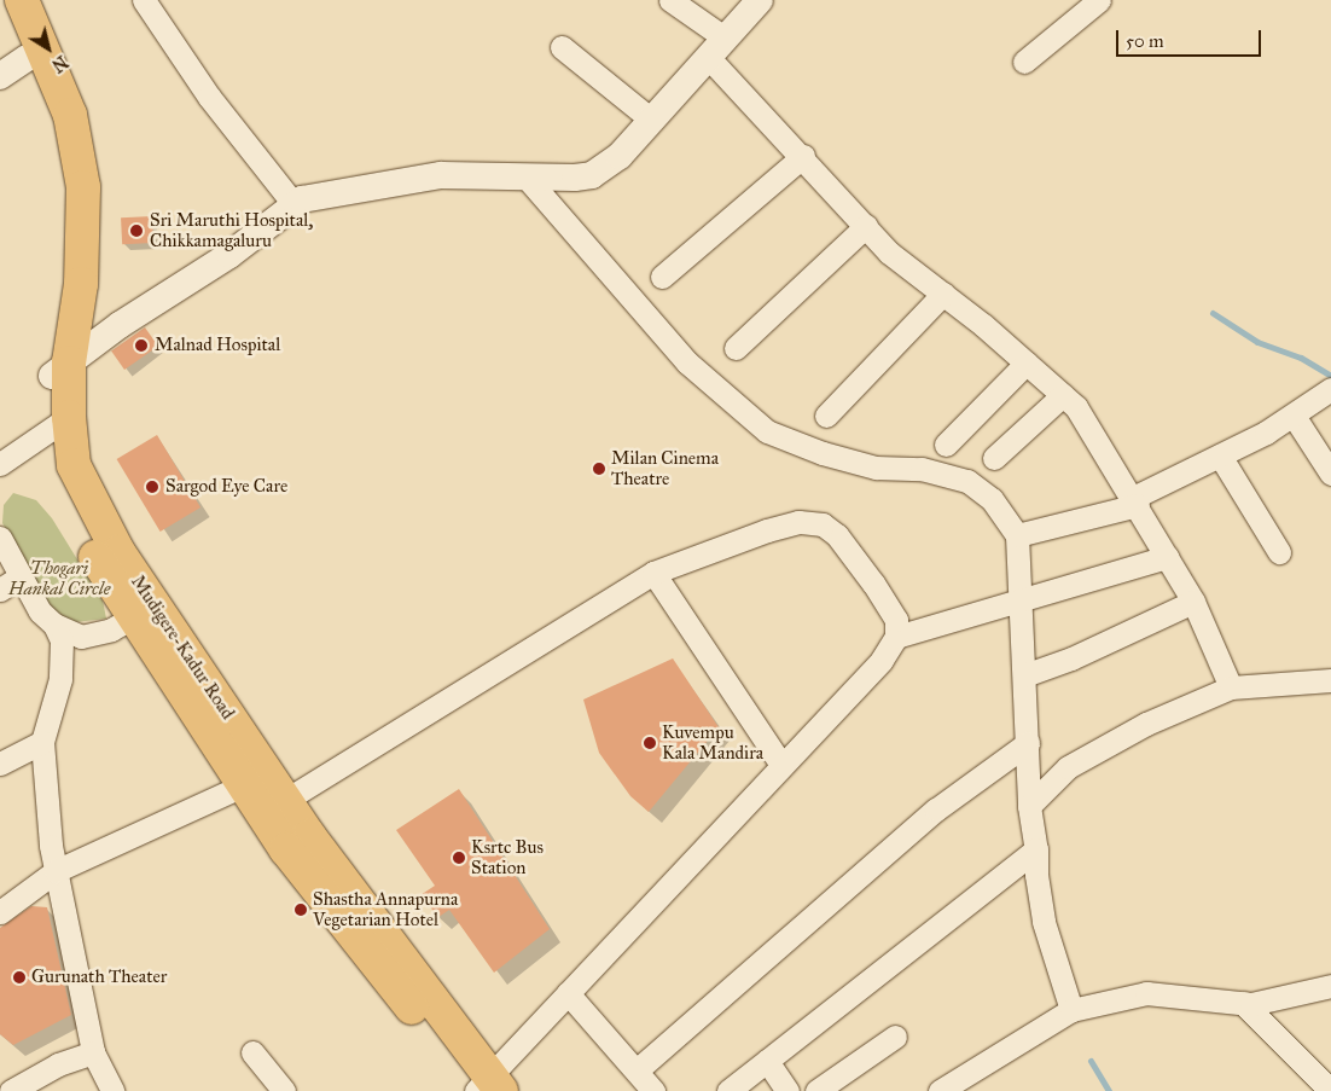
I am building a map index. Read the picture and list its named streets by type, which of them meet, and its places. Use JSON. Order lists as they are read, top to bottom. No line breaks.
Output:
{"streets":{"highway":["Mudigere-Kadur Road"]},"parks":["Thogari Hankal Circle"],"places":["Sri Maruthi Hospital, Chikkamagaluru","Malnad Hospital","Milan Cinema Theatre","Sargod Eye Care","Kuvempu Kala Mandira","Ksrtc Bus Station","Shastha Annapurna Vegetarian Hotel","Gurunath Theater"],"scale_bar":"50 m","north":"bottom right"}
